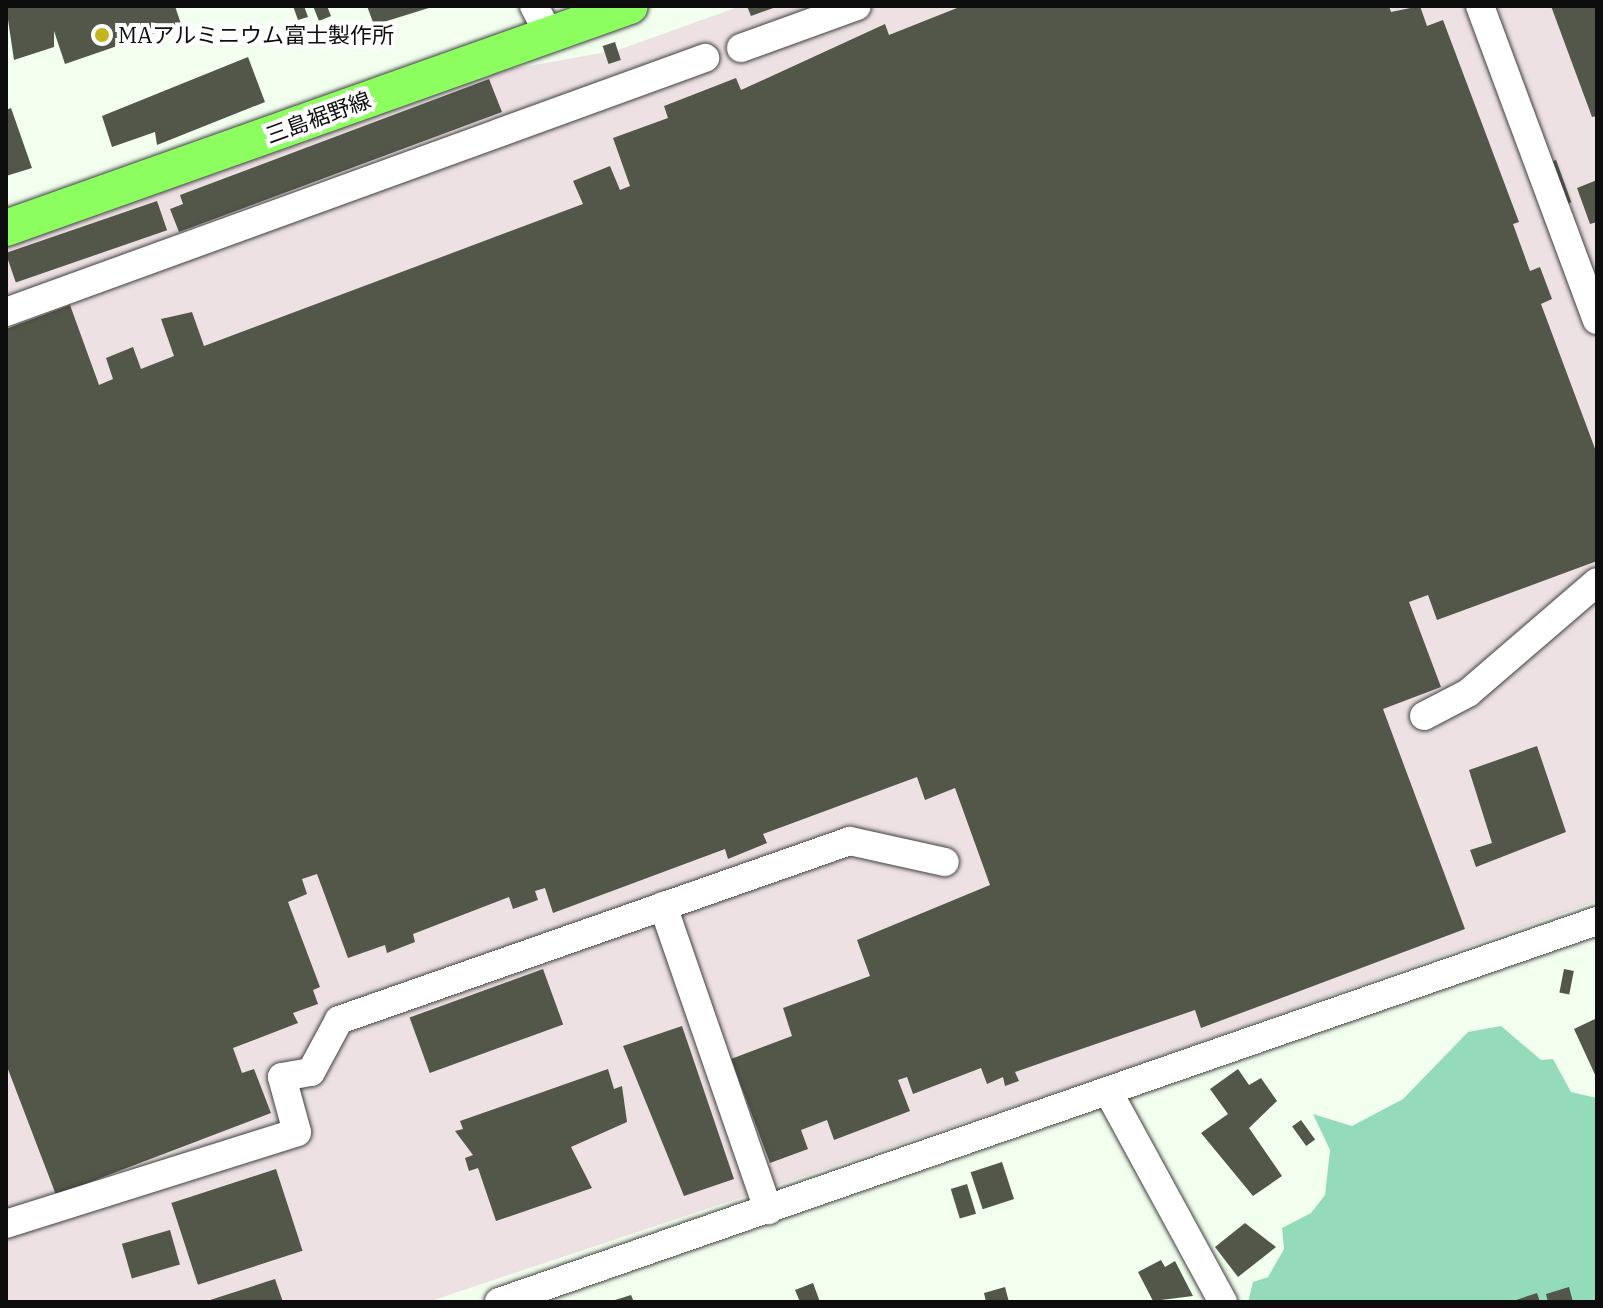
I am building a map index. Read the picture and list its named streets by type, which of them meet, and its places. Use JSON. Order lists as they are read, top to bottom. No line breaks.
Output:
{"streets":{"main road":["三島裾野線"]},"places":["MAアルミニウム富士製作所"]}
